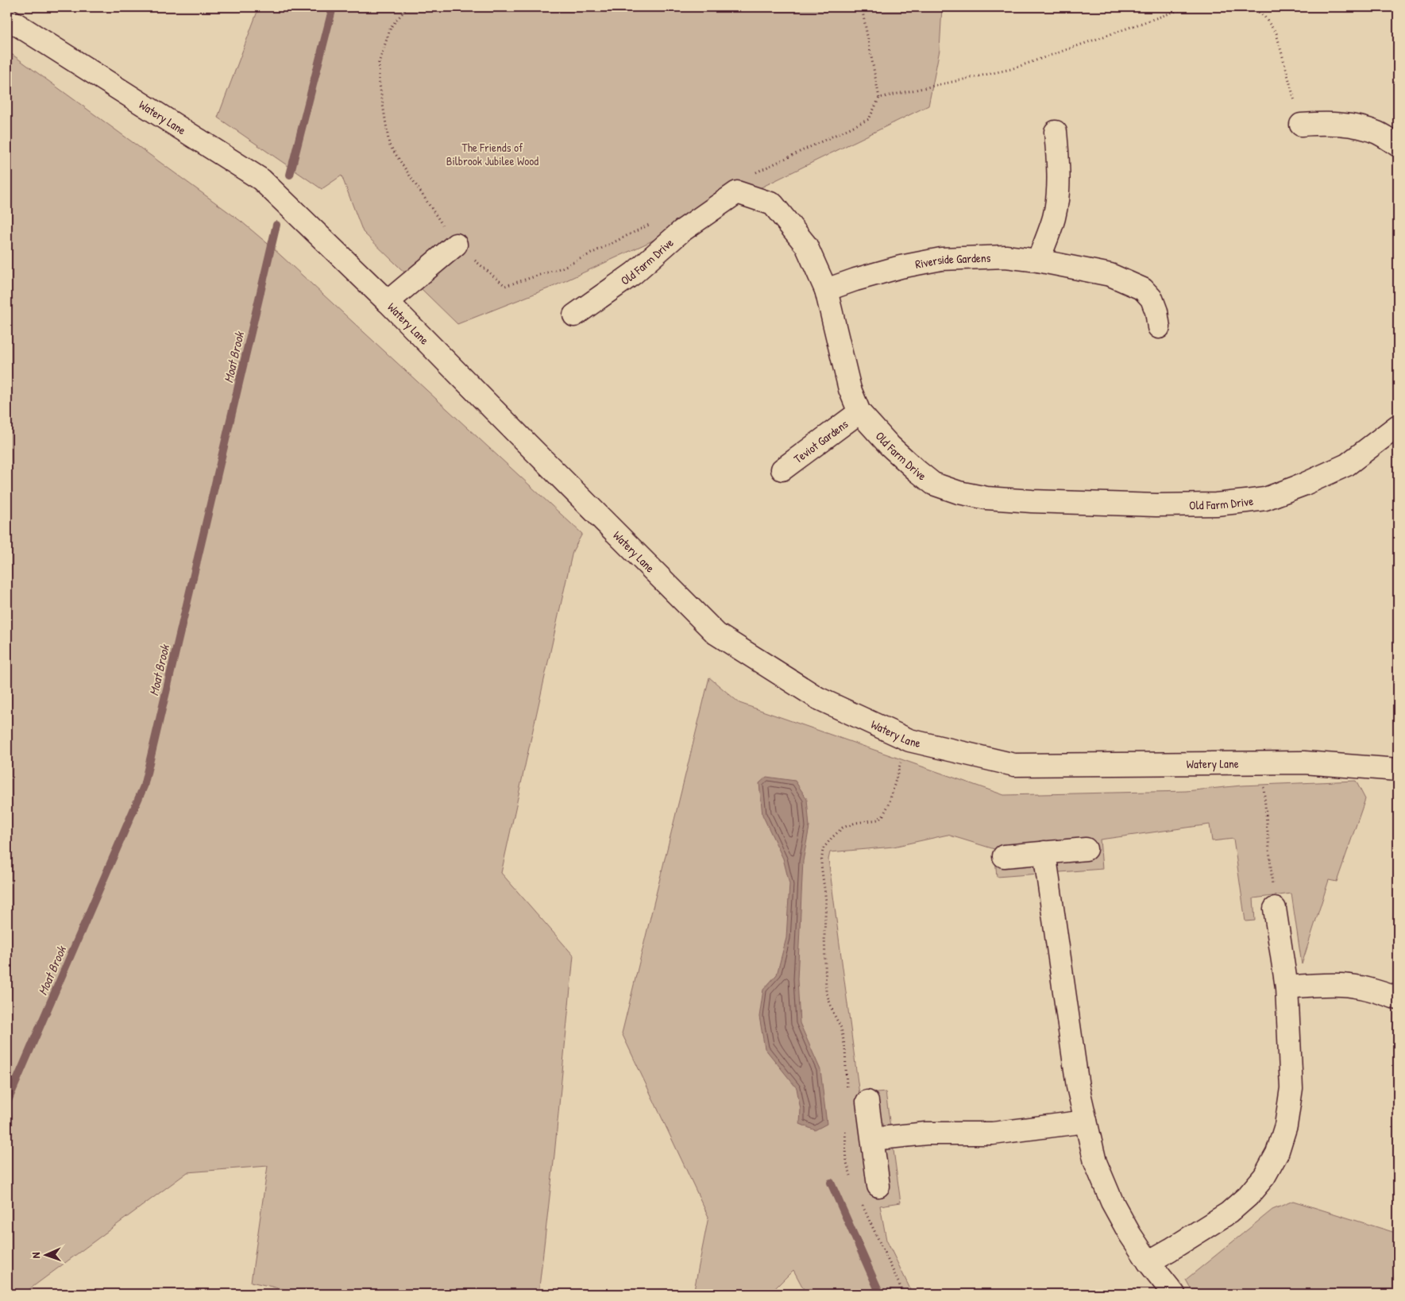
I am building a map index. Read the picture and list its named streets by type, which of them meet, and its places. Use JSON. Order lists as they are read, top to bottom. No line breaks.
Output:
{"streets":{"street":["Watery Lane","Riverside Gardens","Old Farm Drive","Teviot Gardens"]},"crossings":[["Riverside Gardens","Old Farm Drive"],["Old Farm Drive","Teviot Gardens"]],"water":["Moat Brook"],"parks":["The Friends of Bilbrook Jubilee Wood"],"north":"left"}
